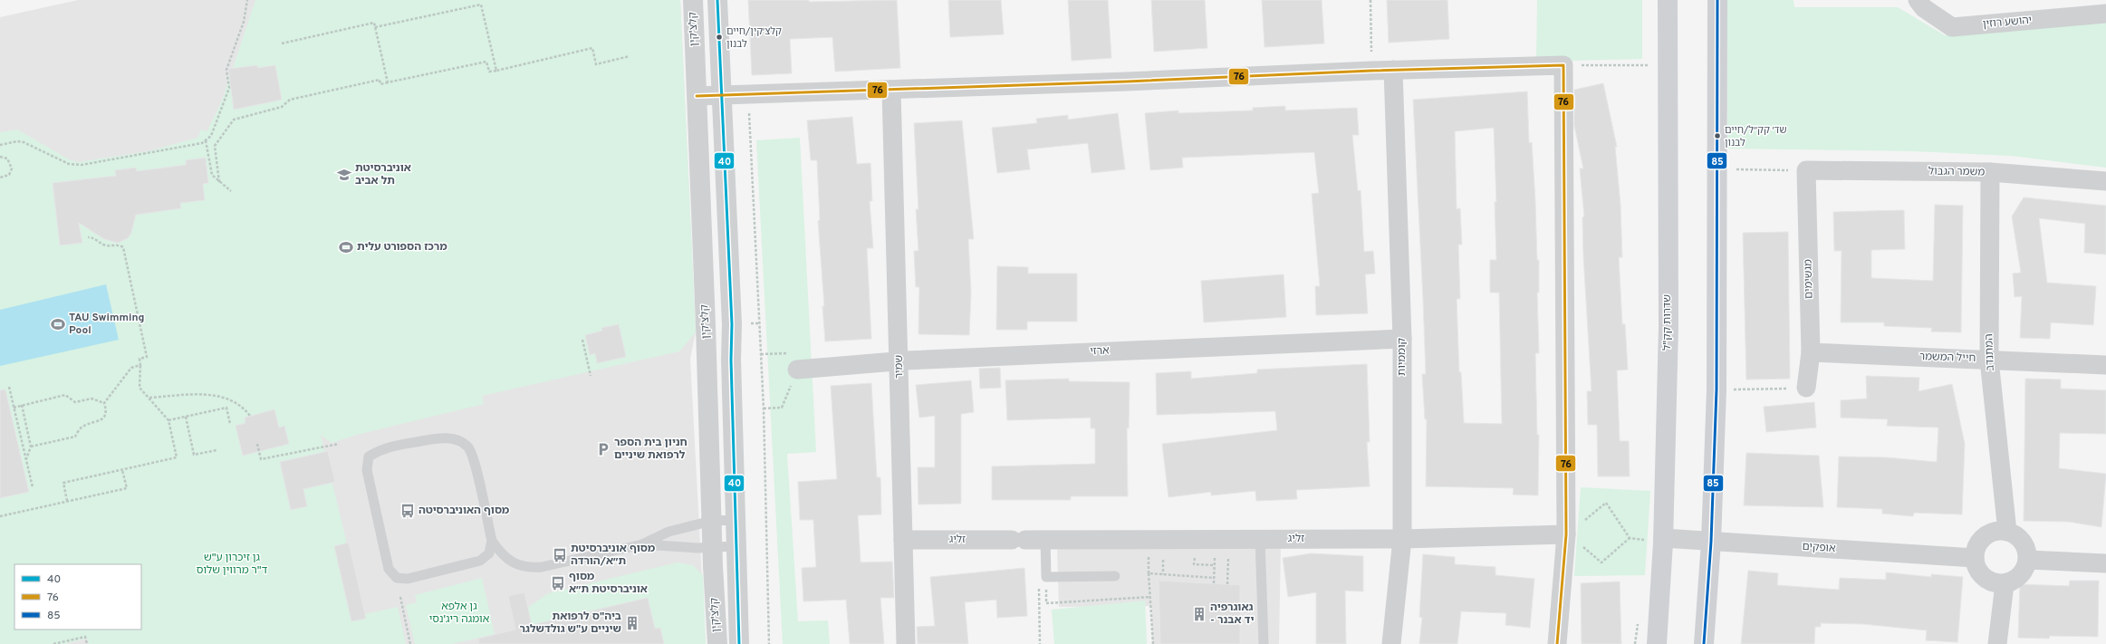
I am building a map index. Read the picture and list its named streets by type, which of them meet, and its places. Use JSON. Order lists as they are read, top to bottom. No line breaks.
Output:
{"streets":{"main road":["שדרות קק\"ל"],"street":["יהושע רוזין","קלצ'קין","משמר הגבול","מגשימים","ארזי","המתנדב","קוממיות","חייל המשמר","שמיר","זליג","אופקים"]},"crossings":[["משמר הגבול","מגשימים"],["משמר הגבול","המתנדב"],["מגשימים","חייל המשמר"],["שדרות קק\"ל","אופקים"],["ארזי","קוממיות"],["ארזי","שמיר"],["המתנדב","חייל המשמר"],["המתנדב","אופקים"],["קוממיות","זליג"],["שמיר","זליג"]],"parks":["גן זיכרון ע\"ש ד\"ר מרווין שלוס","גן אלפא אומגה ריג'נסי"],"places":{"other":["קלצ׳קין/חיים לבנון","שד׳ קק״ל/חיים לבנון"],"school or university":["אוניברסיטת תל אביב"],"sports":["מרכז הספורט עלית","TAU Swimming Pool"],"parking":["חניון בית הספר לרפואת שיניים"],"bus stop":["מסוף האוניברסיטה","מסוף אוניברסיטת ת״א/הורדה","מסוף אוניברסיטת ת״א"],"building":["גאוגרפיה - יד אבנר","ביה\"ס לרפואת שיניים ע\"ש גולדשלגר"]},"lines":["transit line 40","transit line 85","transit line 76"],"legend":["40","76","85"]}
